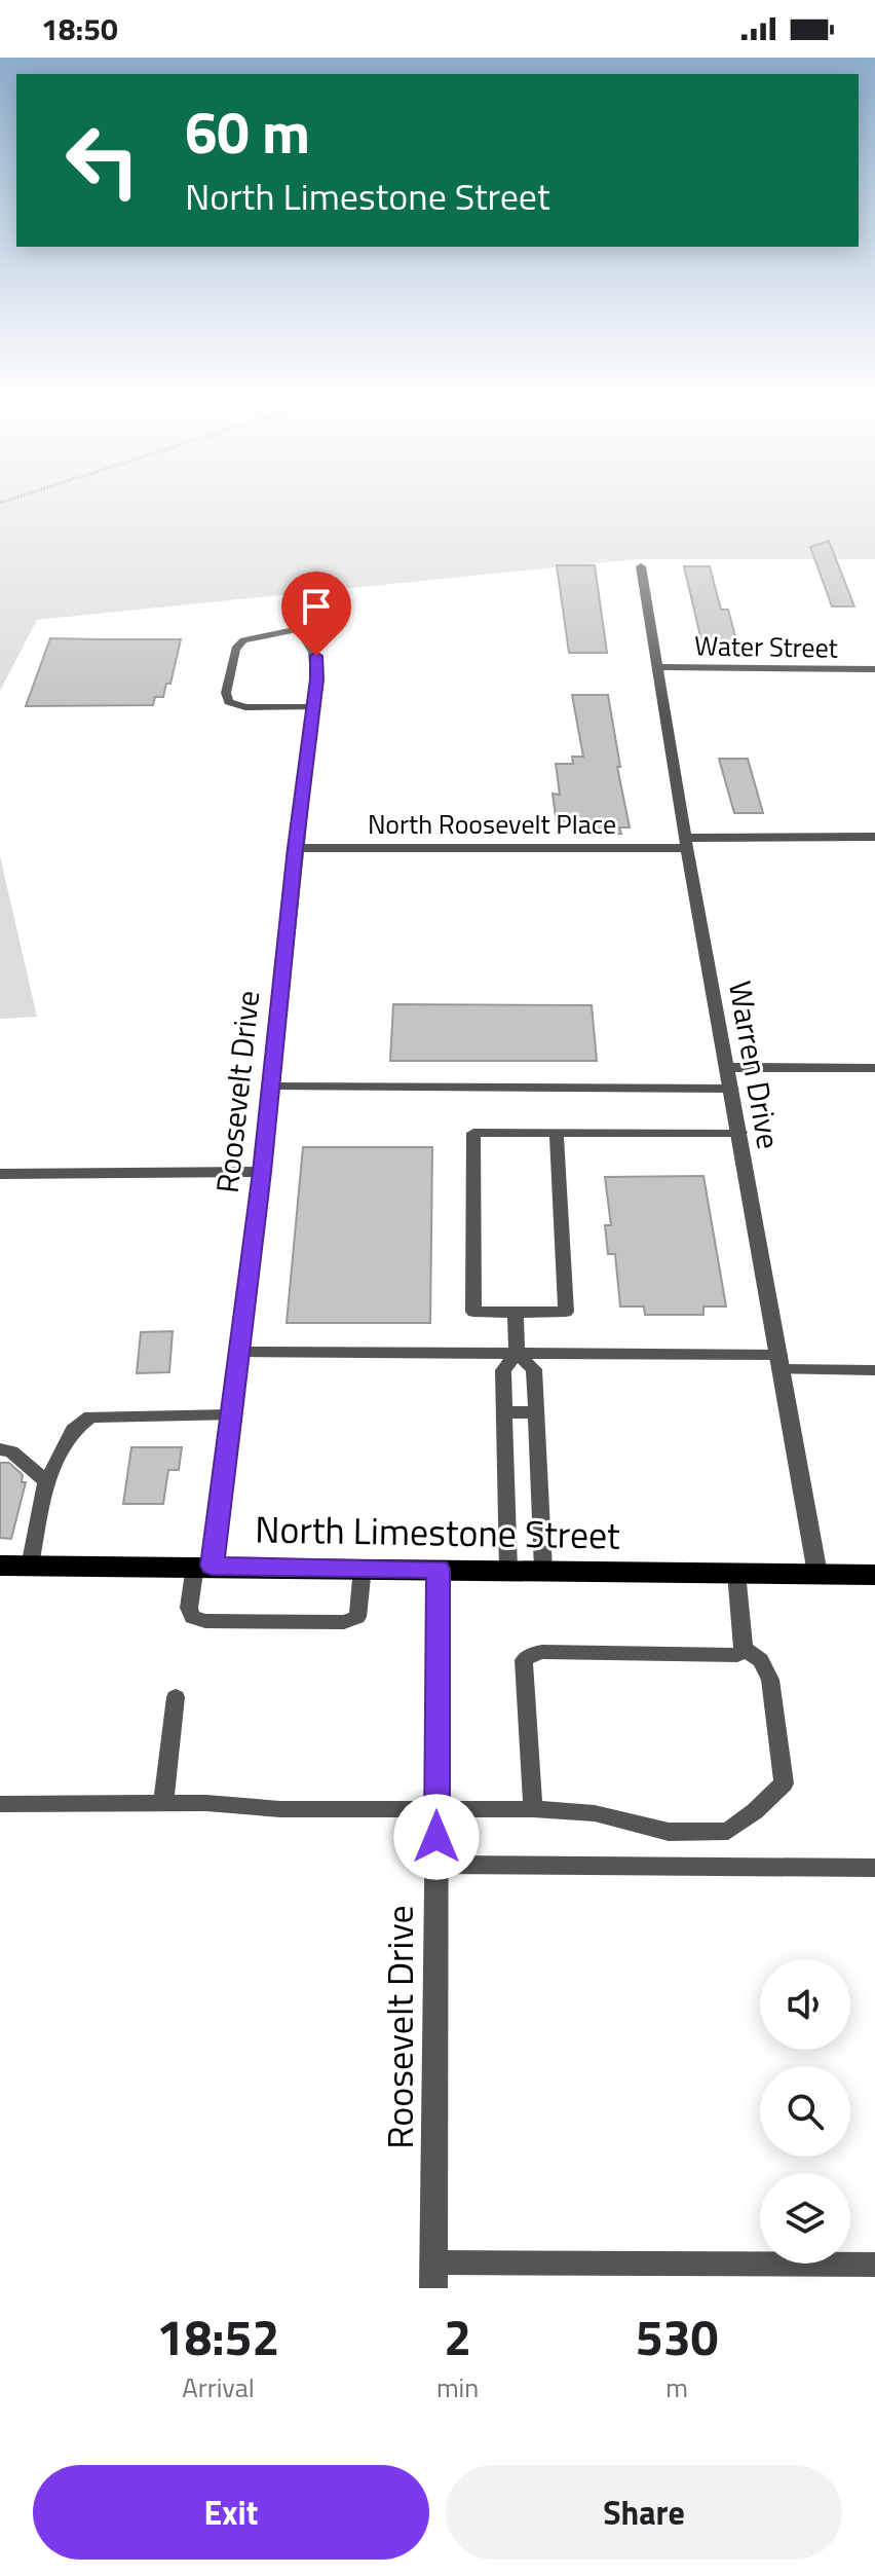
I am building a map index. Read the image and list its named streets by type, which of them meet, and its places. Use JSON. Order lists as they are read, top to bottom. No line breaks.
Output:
{"streets":{"main road":["North Limestone Street"],"street":["Water Street","North Roosevelt Place","Warren Drive","Roosevelt Drive"]},"crossings":[["Water Street","Warren Drive"],["North Roosevelt Place","Warren Drive"],["North Roosevelt Place","Roosevelt Drive"],["Warren Drive","North Limestone Street"],["Roosevelt Drive","North Limestone Street"]],"page":{"status":"18:50","turn":["60 m","North Limestone Street"],"eta":["18:52","Arrival","2","min","530","m"],"buttons":["Exit","Share"]}}
